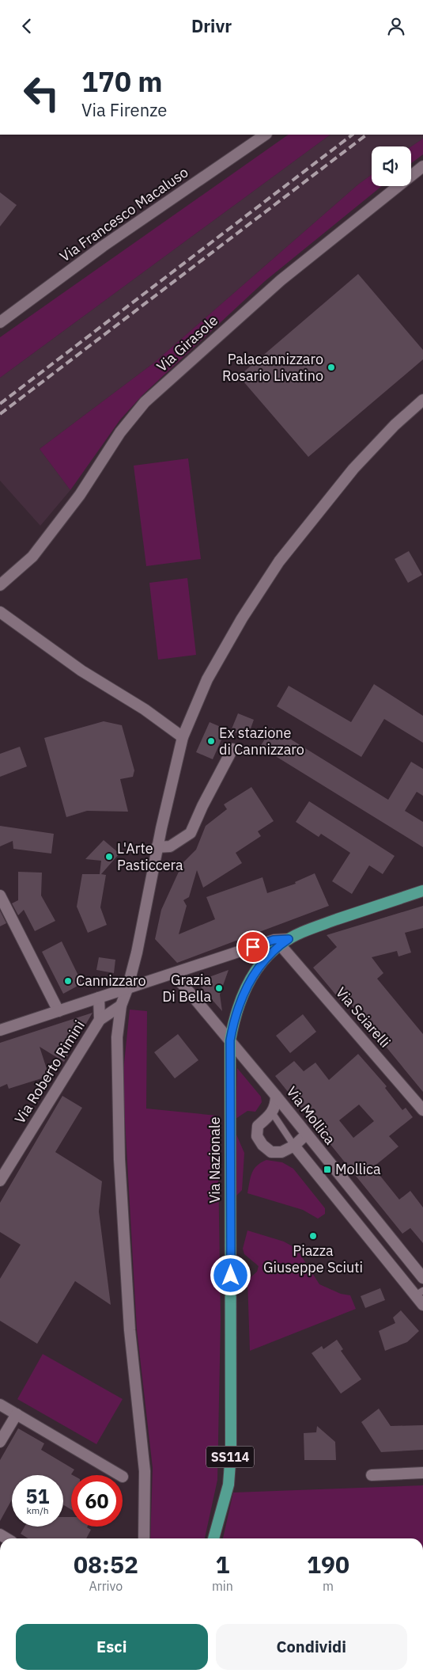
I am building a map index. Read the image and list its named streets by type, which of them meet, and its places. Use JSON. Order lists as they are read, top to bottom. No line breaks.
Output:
{"streets":{"main road":["Via Nazionale","SS114"],"street":["Via Francesco Macaluso","Via Girasole","Via Sciarelli","Via Roberto Rimini","Via Mollica"]},"crossings":[["Via Sciarelli","Via Nazionale"],["Via Mollica","Via Nazionale"]],"places":{"other":["Palacannizzaro Rosario Livatino","Ex stazione di Cannizzaro","L'Arte Pasticcera","Cannizzaro","Grazia Di Bella","Piazza Giuseppe Sciuti"],"transit":["Mollica"]},"page":{"header":"Drivr","turn":["170 m","Via Firenze"],"speed":"51 km/h","limit":"60","eta":["08:52","Arrivo","1","min","190","m"],"buttons":["Esci","Condividi"]}}
